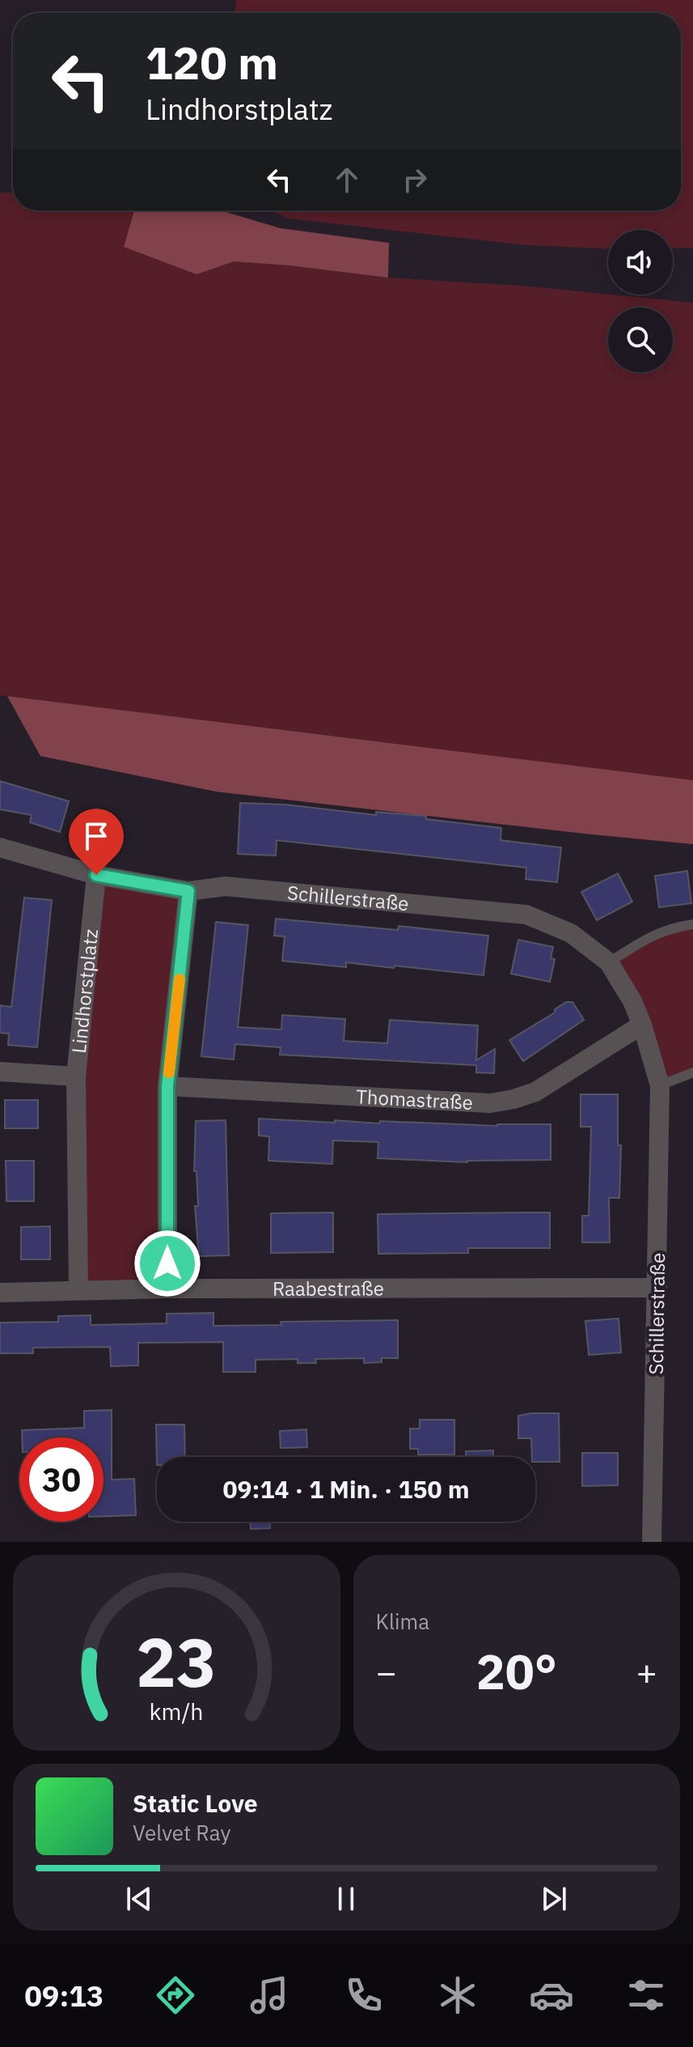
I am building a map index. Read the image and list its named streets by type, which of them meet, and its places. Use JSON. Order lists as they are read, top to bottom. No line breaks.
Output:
{"streets":{"street":["Schillerstraße","Lindhorstplatz","Thomastraße","Raabestraße"]},"crossings":[["Schillerstraße","Thomastraße"],["Schillerstraße","Raabestraße"],["Lindhorstplatz","Raabestraße"]],"page":{"turn":["120 m","Lindhorstplatz"],"limit":"30","trip":"09:14 · 1 Min. · 150 m","tile":"Klima","heat":["−","20°","+"],"song":["Static Love","Velvet Ray"],"tabs":"09:13","gauge":["23","km/h"]}}
